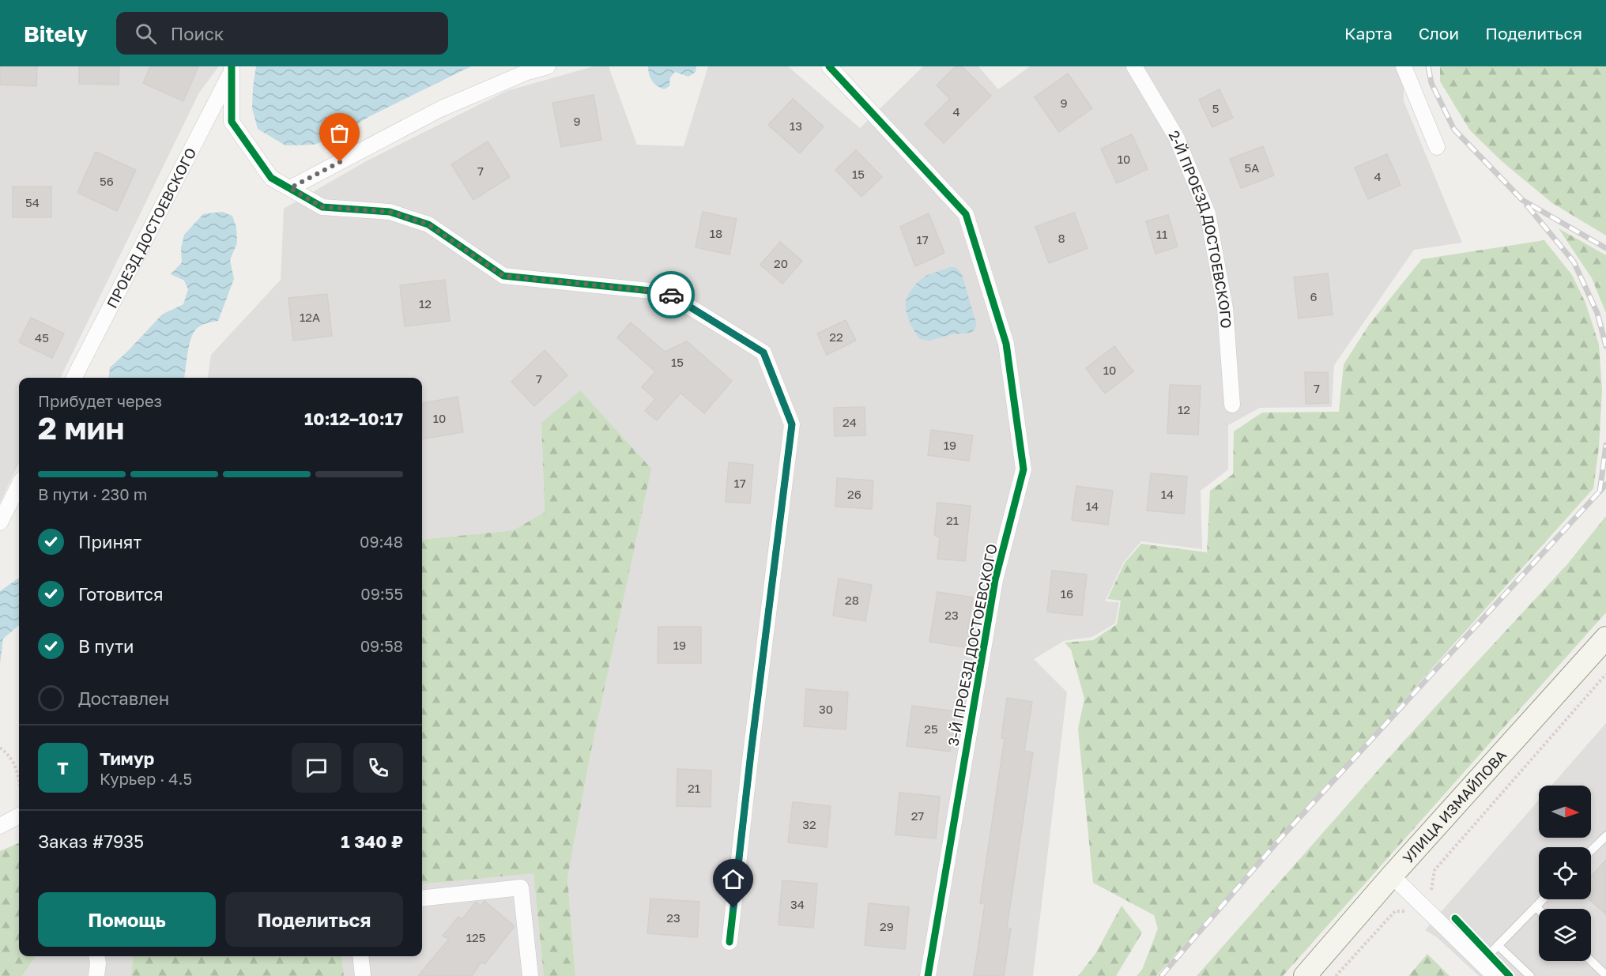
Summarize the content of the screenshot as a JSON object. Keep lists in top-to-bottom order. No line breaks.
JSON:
{"streets":{"main road":["УЛИЦА ИЗМАЙЛОВА"],"street":["ПРОЕЗД ДОСТОЕВСКОГО","2-Й ПРОЕЗД ДОСТОЕВСКОГО","3-Й ПРОЕЗД ДОСТОЕВСКОГО"]},"house_numbers":["9","5","4","9","13","10","5А","7","15","4","56","54","18","11","8","17","20","6","12","12А","22","45","15","10","7","7","12","10","24","19","17","26","14","14","21","16","28","23","19","30","25","21","27","32","34","23","29","125"],"north":"right","page":{"header":"Bitely","search":"Поиск","nav":["Карта","Слои","Поделиться"],"heading":["2 мин","Прибудет через","10:12–10:17"],"panel":["Тимур","Курьер · 4.5","Заказ #7935","1 340 ₽"],"bar":"В пути · 230 m","list":[["Принят","09:48"],["Готовится","09:55"],["В пути","09:58"],"Доставлен"],"round":"Т","buttons":["Помощь","Поделиться"]}}
